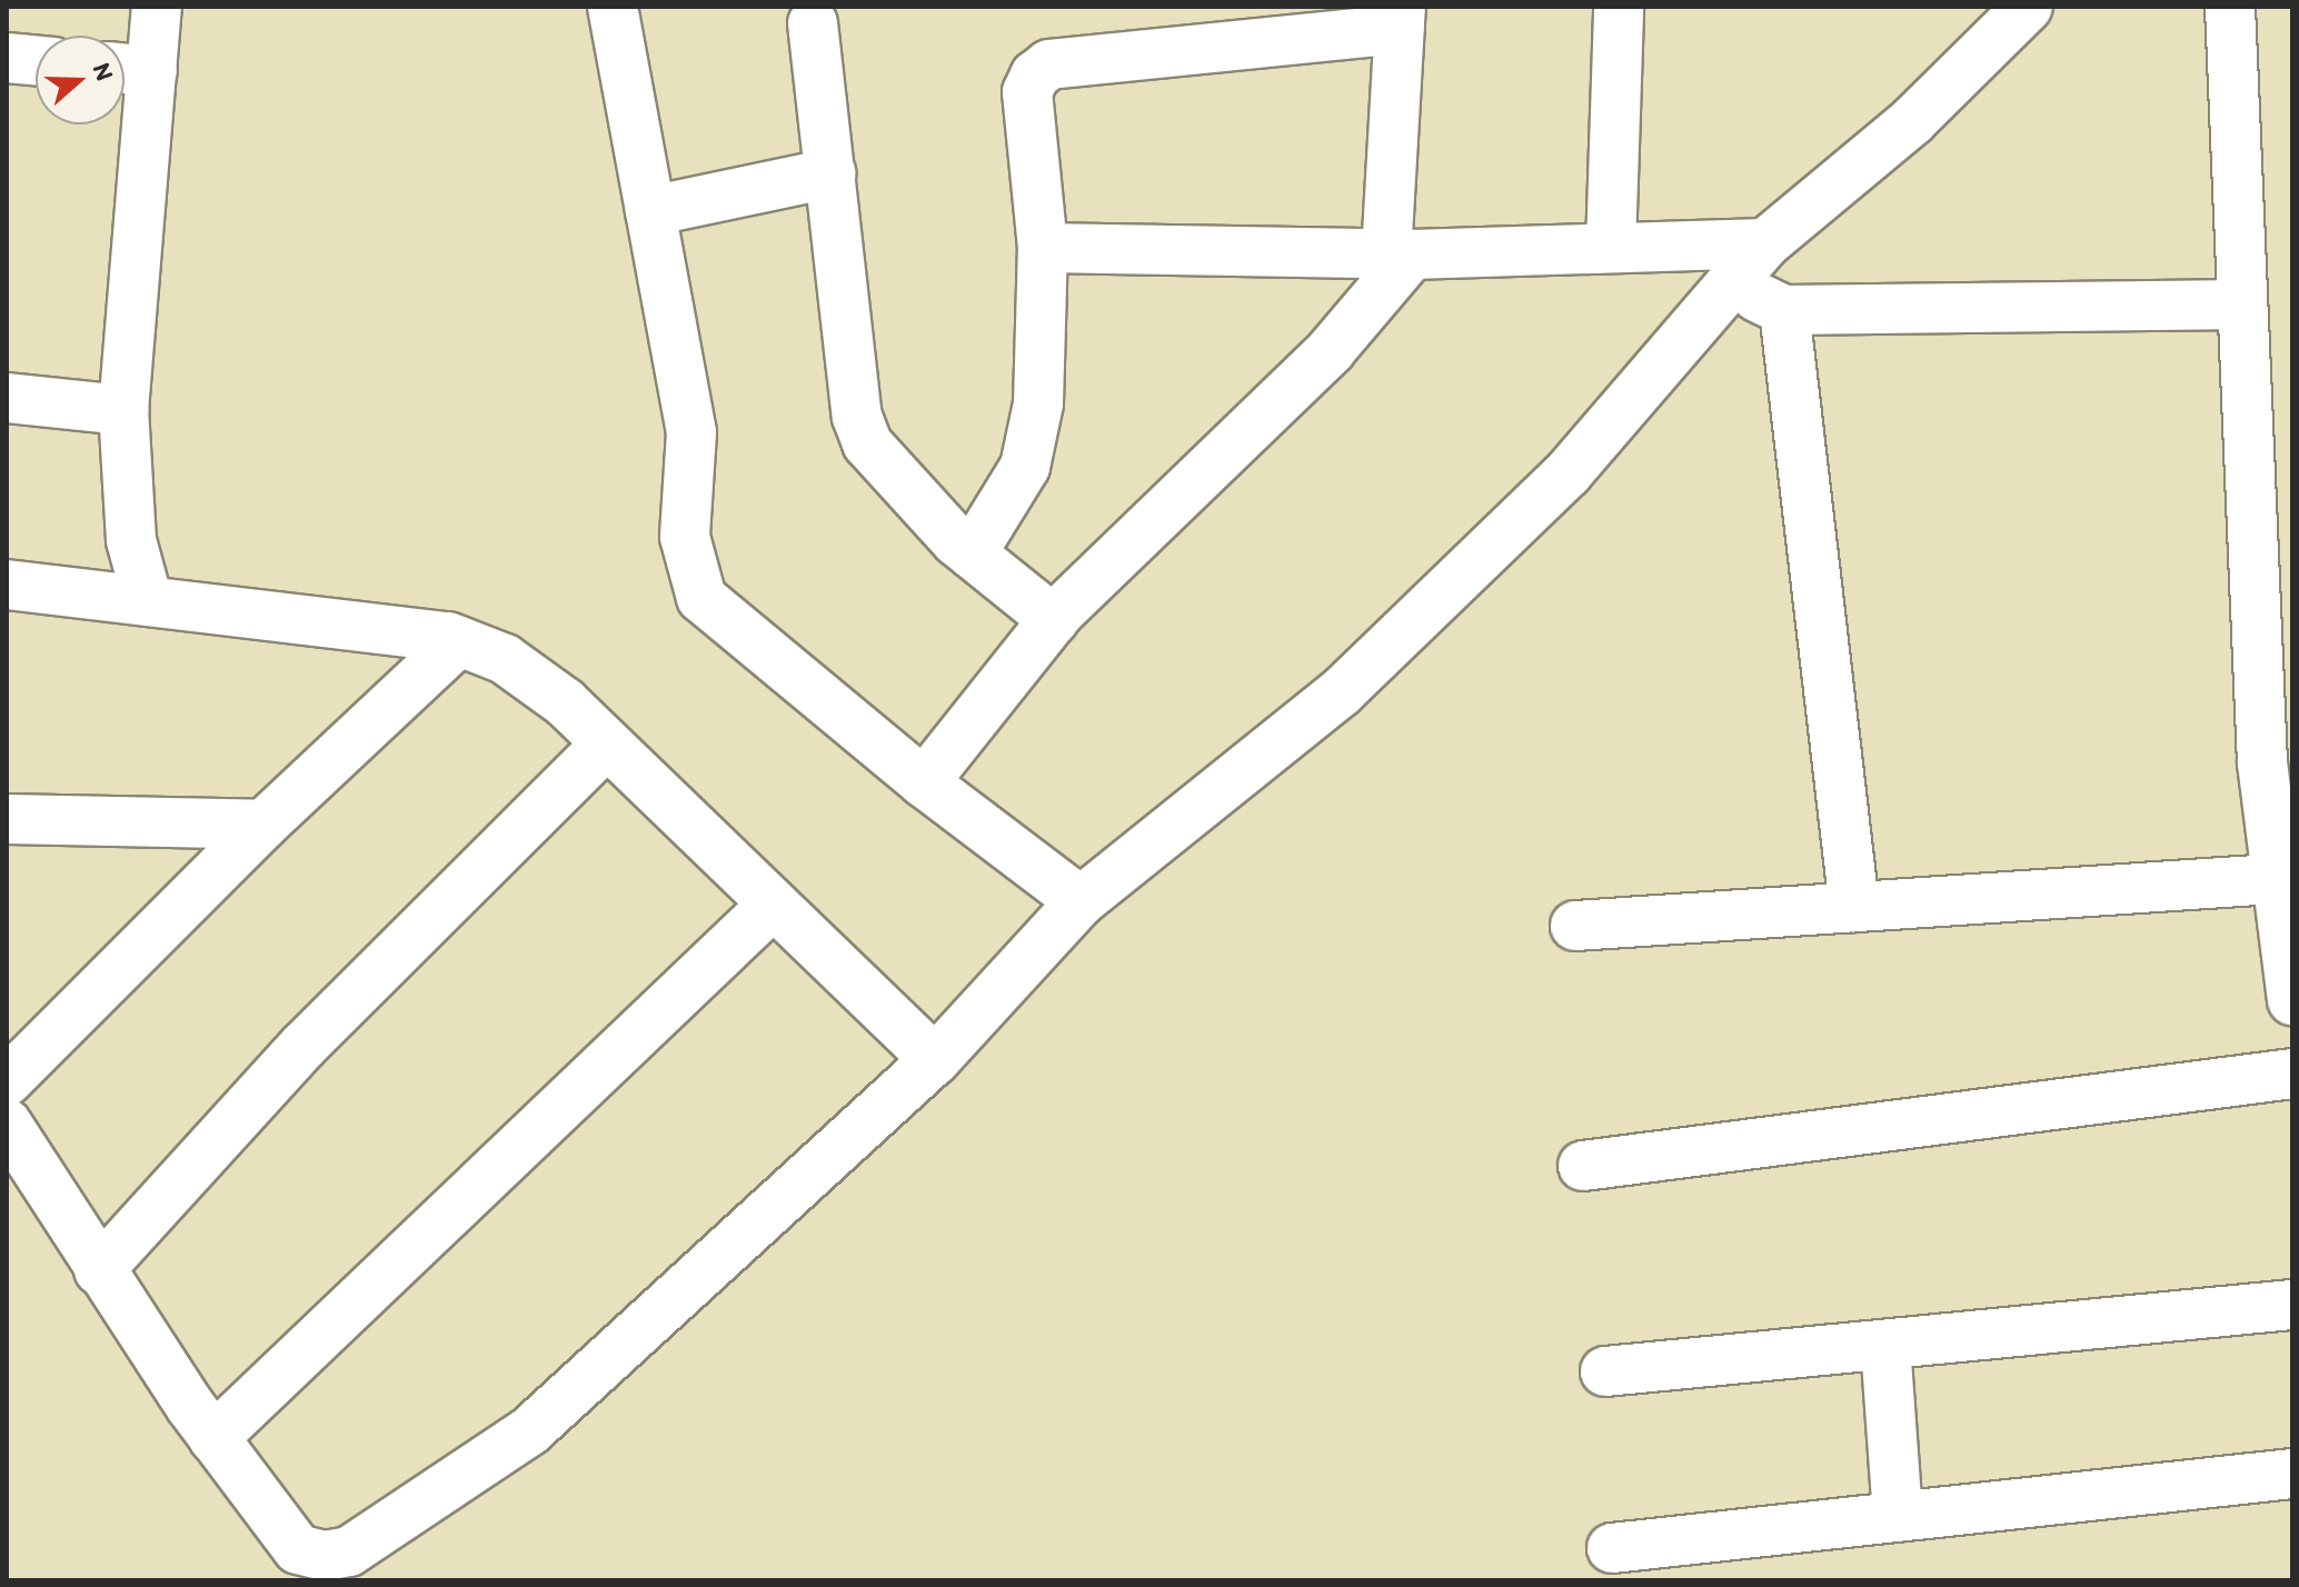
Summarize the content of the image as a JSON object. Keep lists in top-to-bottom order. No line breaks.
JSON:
{"north":"right"}
